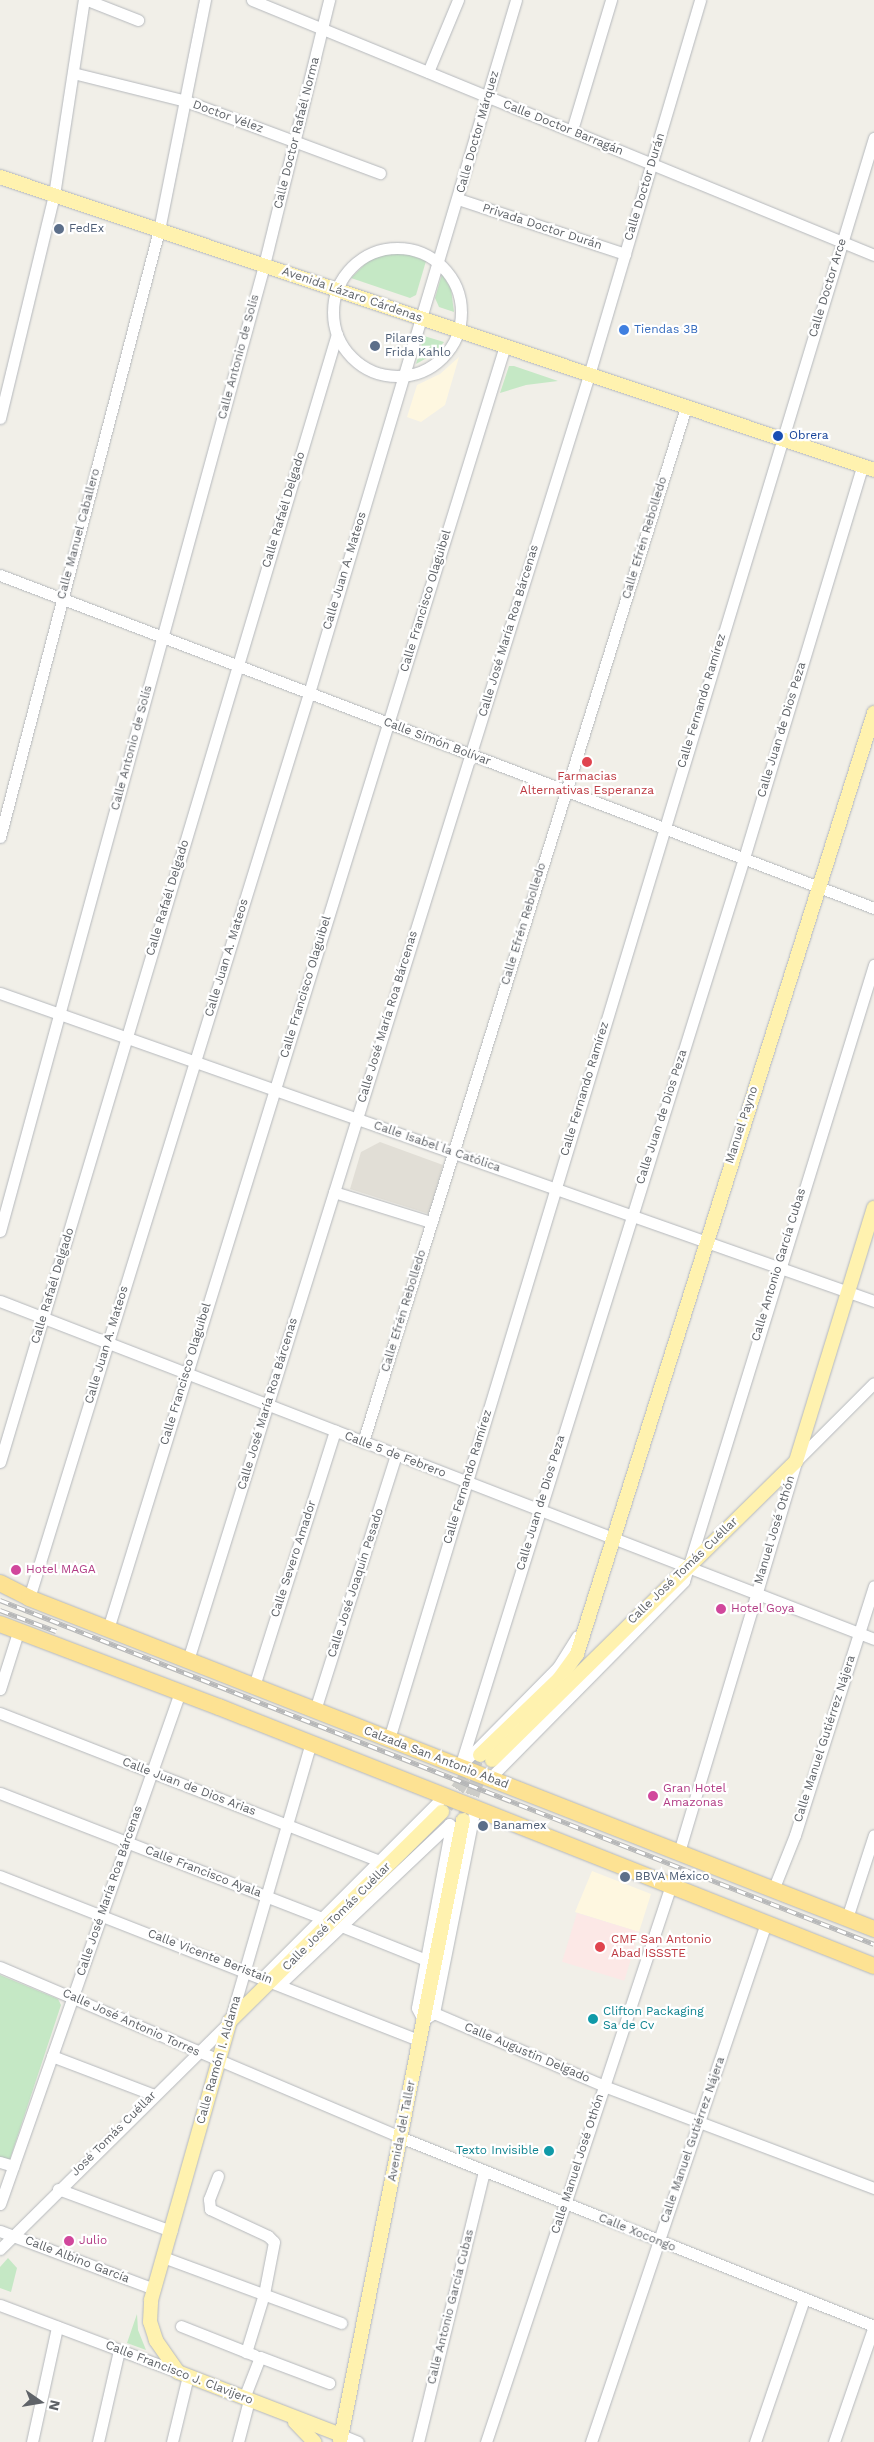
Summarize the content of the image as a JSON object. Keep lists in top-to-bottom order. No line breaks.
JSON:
{"streets":{"highway":["Calzada San Antonio Abad"],"main road":["Avenida Lázaro Cárdenas","Manuel Payno","Manuel José Othón","Calle José Tomás Cuéllar","Calle Ramón I. Aldama","Avenida del Taller","Calle Francisco J. Clavijero"],"street":["Doctor Vélez","Calle Doctor Barragán","Calle Doctor Márquez","Calle Doctor Rafaél Norma","Calle Doctor Durán","Privada Doctor Durán","Calle Doctor Arce","Calle Antonio de Solís","Calle Rafaél Delgado","Calle Manuel Caballero","Calle Efrén Rebolledo","Calle Juan A. Mateos","Calle Francisco Olaguibel","Calle José María Roa Bárcenas","Calle Fernando Ramírez","Calle Juan de Dios Peza","Calle Simón Bolívar","Calle Isabel la Católica","Calle Antonio García Cubas","Calle 5 de Febrero","Calle Severo Amador","Calle José Joaquín Pesado","Calle Manuel Gutiérrez Nájera","Calle Juan de Dios Arias","Calle Francisco Ayala","Calle Vicente Beristain","Calle José Antonio Torres","Calle Augustin Delgado","José Tomás Cuéllar","Calle Manuel José Othón","Calle Xocongo","Calle Albino García"]},"crossings":[["Doctor Vélez","Calle Doctor Rafaél Norma"],["Doctor Vélez","Calle Manuel Caballero"],["Calle Doctor Barragán","Calle Doctor Márquez"],["Calle Doctor Barragán","Calle Doctor Rafaél Norma"],["Calle Doctor Barragán","Calle Doctor Durán"],["Calle Doctor Barragán","Calle Doctor Arce"],["Calle Doctor Márquez","Privada Doctor Durán"],["Calle Doctor Márquez","Avenida Lázaro Cárdenas"],["Calle Doctor Márquez","Calle Juan A. Mateos"],["Calle Doctor Rafaél Norma","Avenida Lázaro Cárdenas"],["Calle Doctor Rafaél Norma","Calle Antonio de Solís"],["Calle Doctor Durán","Privada Doctor Durán"],["Calle Doctor Durán","Avenida Lázaro Cárdenas"],["Calle Doctor Durán","Calle José María Roa Bárcenas"],["Calle Doctor Arce","Avenida Lázaro Cárdenas"],["Calle Doctor Arce","Calle Fernando Ramírez"],["Avenida Lázaro Cárdenas","Calle Antonio de Solís"],["Avenida Lázaro Cárdenas","Calle Manuel Caballero"],["Avenida Lázaro Cárdenas","Calle Efrén Rebolledo"],["Avenida Lázaro Cárdenas","Calle Juan A. Mateos"],["Avenida Lázaro Cárdenas","Calle Francisco Olaguibel"],["Avenida Lázaro Cárdenas","Calle José María Roa Bárcenas"],["Avenida Lázaro Cárdenas","Calle Fernando Ramírez"],["Avenida Lázaro Cárdenas","Calle Juan de Dios Peza"],["Calle Antonio de Solís","Calle Simón Bolívar"],["Calle Antonio de Solís","Calle Isabel la Católica"],["Calle Rafaél Delgado","Calle Simón Bolívar"],["Calle Rafaél Delgado","Calle Isabel la Católica"],["Calle Rafaél Delgado","Calle 5 de Febrero"],["Calle Manuel Caballero","Calle Simón Bolívar"],["Calle Efrén Rebolledo","Calle Simón Bolívar"],["Calle Efrén Rebolledo","Calle Isabel la Católica"],["Calle Efrén Rebolledo","Calle 5 de Febrero"],["Calle Juan A. Mateos","Calle Simón Bolívar"],["Calle Juan A. Mateos","Calle Isabel la Católica"],["Calle Juan A. Mateos","Calle 5 de Febrero"],["Calle Juan A. Mateos","Calzada San Antonio Abad"],["Calle Francisco Olaguibel","Calle Simón Bolívar"],["Calle Francisco Olaguibel","Calle Isabel la Católica"],["Calle Francisco Olaguibel","Calle 5 de Febrero"],["Calle Francisco Olaguibel","Calzada San Antonio Abad"],["Calle José María Roa Bárcenas","Calle Simón Bolívar"],["Calle José María Roa Bárcenas","Calle Isabel la Católica"],["Calle José María Roa Bárcenas","Calle 5 de Febrero"],["Calle José María Roa Bárcenas","Calzada San Antonio Abad"],["Calle José María Roa Bárcenas","Calle Juan de Dios Arias"],["Calle José María Roa Bárcenas","Calle Francisco Ayala"],["Calle José María Roa Bárcenas","Calle Vicente Beristain"],["Calle José María Roa Bárcenas","Calle José Antonio Torres"],["Calle Fernando Ramírez","Calle Simón Bolívar"],["Calle Fernando Ramírez","Calle Isabel la Católica"],["Calle Fernando Ramírez","Calle 5 de Febrero"],["Calle Fernando Ramírez","Calzada San Antonio Abad"],["Calle Juan de Dios Peza","Calle Simón Bolívar"],["Calle Juan de Dios Peza","Calle Isabel la Católica"],["Calle Juan de Dios Peza","Calle 5 de Febrero"],["Calle Juan de Dios Peza","Calzada San Antonio Abad"],["Calle Simón Bolívar","Manuel Payno"],["Manuel Payno","Calle Isabel la Católica"],["Manuel Payno","Calle 5 de Febrero"],["Manuel Payno","Calle José Tomás Cuéllar"],["Calle Isabel la Católica","Calle Antonio García Cubas"],["Calle Isabel la Católica","Manuel José Othón"],["Calle Antonio García Cubas","Calle 5 de Febrero"],["Calle Antonio García Cubas","Calle José Tomás Cuéllar"],["Calle Antonio García Cubas","Calzada San Antonio Abad"],["Calle Antonio García Cubas","Calle Xocongo"],["Calle 5 de Febrero","Manuel José Othón"],["Calle 5 de Febrero","Calle Severo Amador"],["Calle 5 de Febrero","Calle José Tomás Cuéllar"],["Calle 5 de Febrero","Calle José Joaquín Pesado"],["Calle 5 de Febrero","Calle Manuel Gutiérrez Nájera"],["Manuel José Othón","Calle José Tomás Cuéllar"],["Manuel José Othón","Calzada San Antonio Abad"],["Calle Severo Amador","Calzada San Antonio Abad"],["Calle José Tomás Cuéllar","Calle Vicente Beristain"],["Calle José Tomás Cuéllar","Calle Ramón I. Aldama"],["Calle José Tomás Cuéllar","José Tomás Cuéllar"],["Calle José Joaquín Pesado","Calzada San Antonio Abad"],["Calle Manuel Gutiérrez Nájera","Calzada San Antonio Abad"],["Calle Manuel Gutiérrez Nájera","Calle Augustin Delgado"],["Calle Manuel Gutiérrez Nájera","Calle Xocongo"],["Calle Juan de Dios Arias","Calle Ramón I. Aldama"],["Calle Francisco Ayala","Calle Ramón I. Aldama"],["Calle Vicente Beristain","Calle Ramón I. Aldama"],["Calle Vicente Beristain","Avenida del Taller"],["Calle José Antonio Torres","Calle Ramón I. Aldama"],["Calle José Antonio Torres","Avenida del Taller"],["Calle José Antonio Torres","José Tomás Cuéllar"],["Calle José Antonio Torres","Calle Xocongo"],["Calle Augustin Delgado","Avenida del Taller"],["Calle Augustin Delgado","Calle Manuel José Othón"],["Calle Ramón I. Aldama","José Tomás Cuéllar"],["Calle Ramón I. Aldama","Calle Albino García"],["Calle Ramón I. Aldama","Calle Francisco J. Clavijero"],["Avenida del Taller","Calle Xocongo"],["Avenida del Taller","Calle Francisco J. Clavijero"],["José Tomás Cuéllar","Calle Albino García"],["Calle Manuel José Othón","Calle Xocongo"]],"places":["FedEx","Tiendas 3B","Pilares Frida Kahlo","Obrera","Farmacias Alternativas Esperanza","Hotel MAGA","Hotel Goya","Gran Hotel Amazonas","Banamex","BBVA México","CMF San Antonio Abad ISSSTE","Clifton Packaging Sa de Cv","Texto Invisible","Julio"],"north":"right"}
